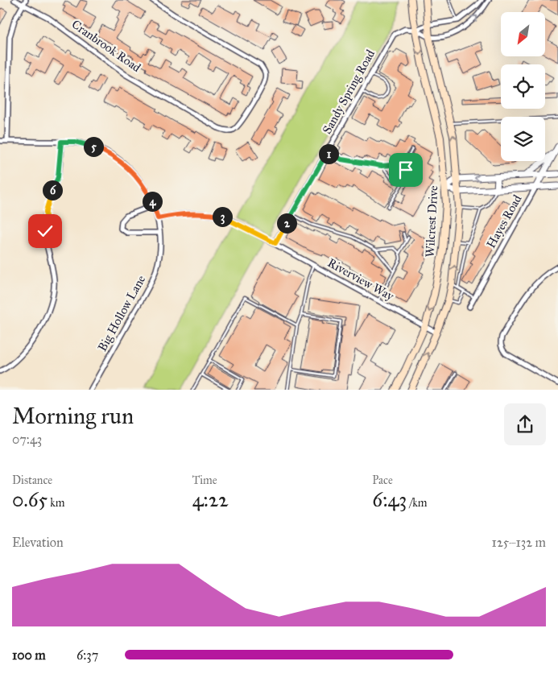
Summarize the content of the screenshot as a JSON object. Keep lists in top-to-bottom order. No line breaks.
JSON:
{"streets":{"main road":["Wilcrest Drive"],"street":["Cranbrook Road","Sandy Spring Road","Hayes Road","Riverview Way","Big Hollow Lane"]},"crossings":[["Sandy Spring Road","Wilcrest Drive"],["Sandy Spring Road","Riverview Way"],["Wilcrest Drive","Riverview Way"],["Riverview Way","Big Hollow Lane"]],"north":"bottom left","page":{"pins":["5","1","6","4","3","2"],"heading":["Morning run","07:43"],"stats":[["Distance","0.65 km"],["Time","4:22"],["Pace","6:43 /km"]],"chart":["Elevation","125–132 m"],"list":[{"name":"100 m","note":"6:37"}]}}
